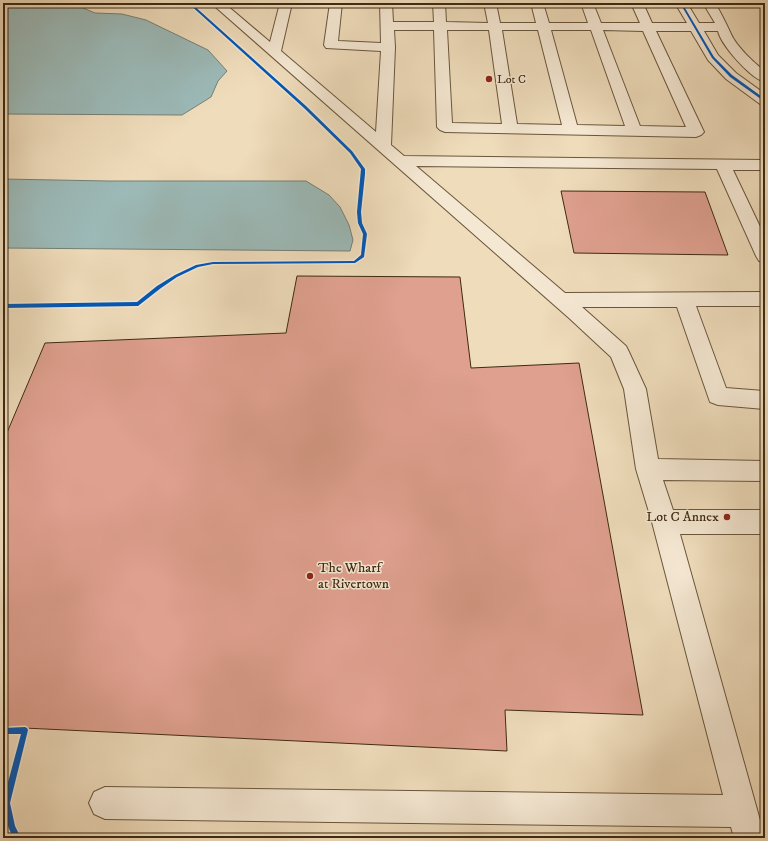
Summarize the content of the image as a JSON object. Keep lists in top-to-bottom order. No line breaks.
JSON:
{"places":["Lot C","Lot C Annex","The Wharf at Rivertown"]}
